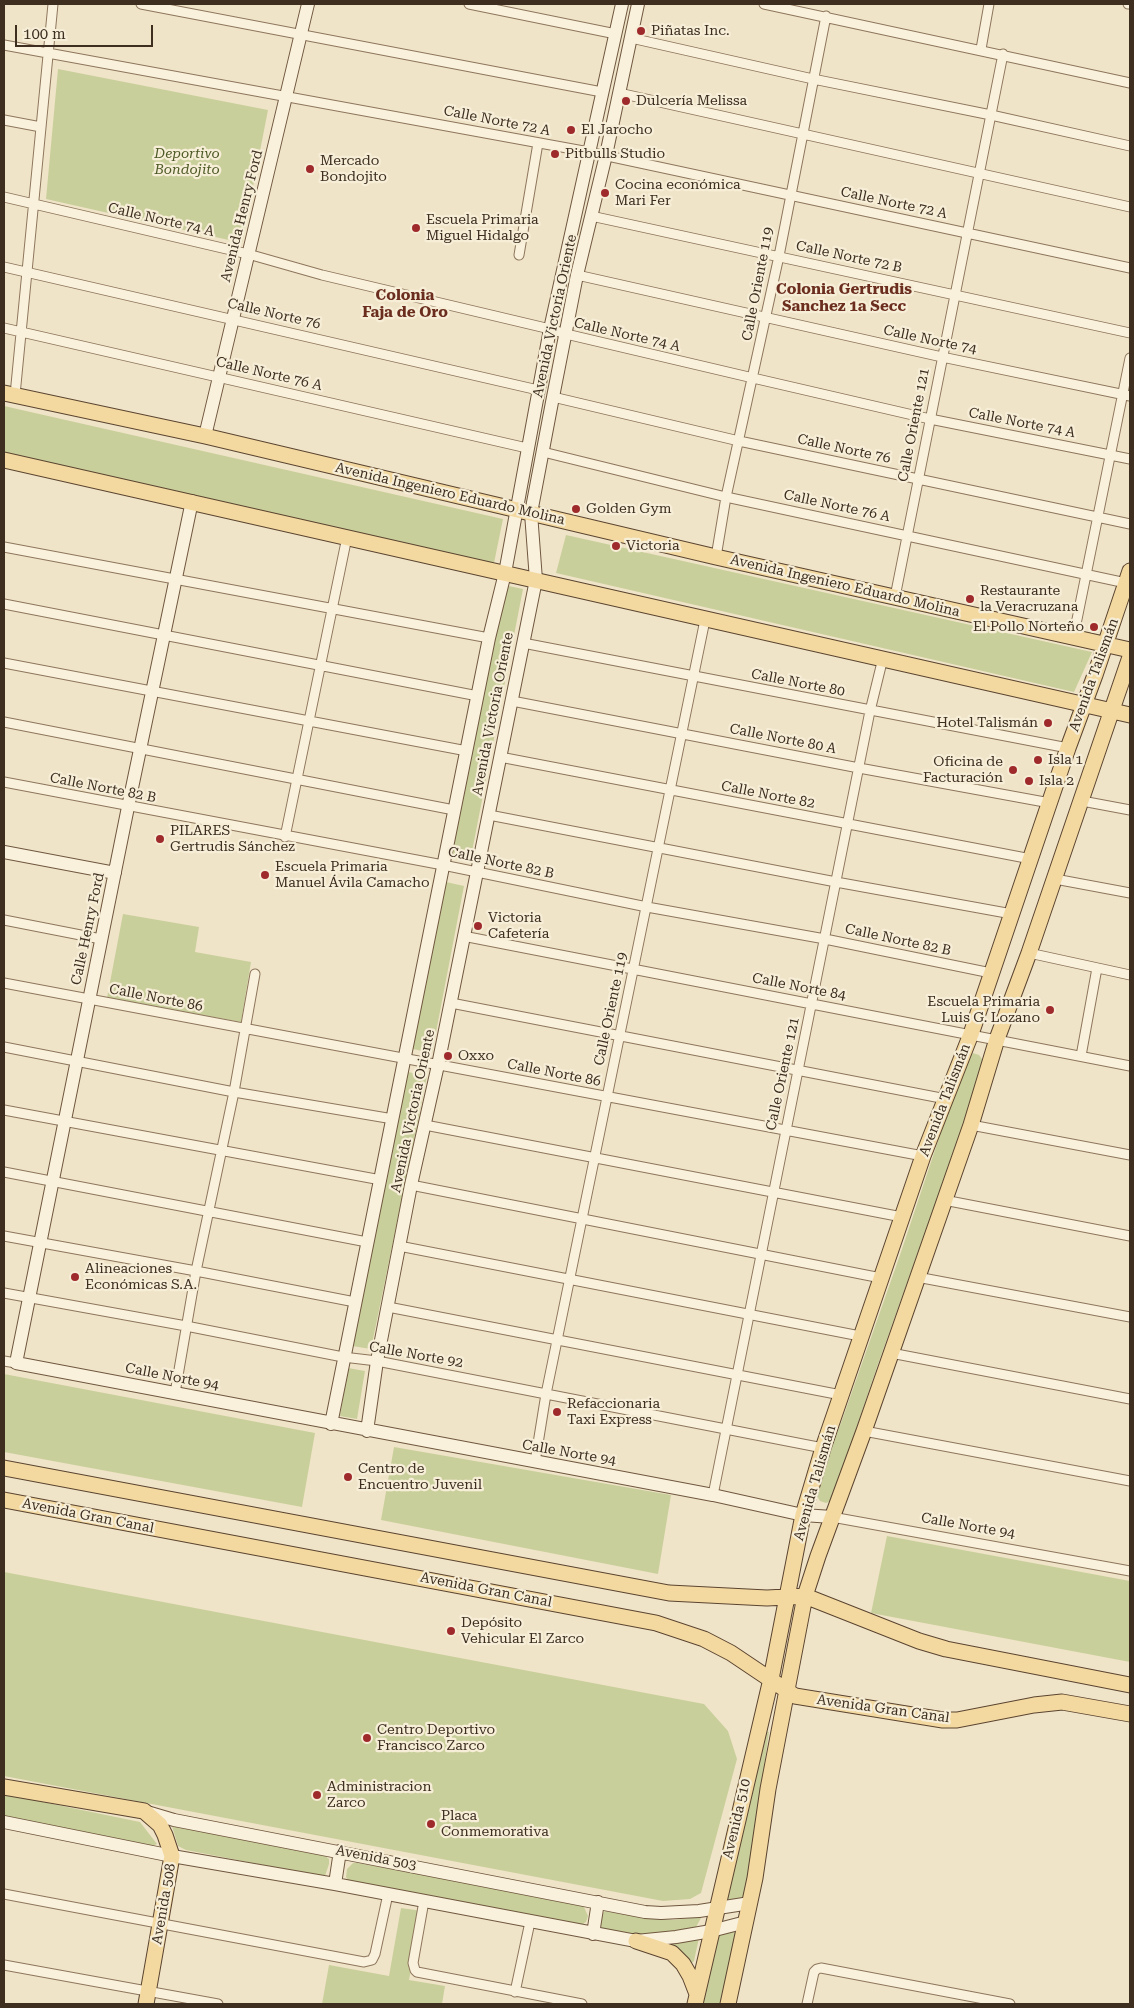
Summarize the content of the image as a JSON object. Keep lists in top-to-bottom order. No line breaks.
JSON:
{"streets":{"main road":["Avenida Ingeniero Eduardo Molina","Avenida Talismán","Avenida Gran Canal","Avenida 510","Avenida 503","Avenida 508"],"street":["Calle Norte 72 A","Avenida Henry Ford","Calle Norte 74 A","Calle Norte 72 B","Calle Oriente 119","Calle Norte 76","Avenida Victoria Oriente","Calle Norte 74","Calle Norte 76 A","Calle Oriente 121","Calle Norte 80","Calle Norte 80 A","Calle Norte 82 B","Calle Norte 82","Calle Henry Ford","Calle Norte 84","Calle Norte 86","Calle Norte 92","Calle Norte 94"]},"crossings":[["Calle Norte 72 A","Avenida Henry Ford"],["Calle Norte 72 A","Calle Oriente 119"],["Calle Norte 72 A","Avenida Victoria Oriente"],["Calle Norte 72 A","Calle Oriente 121"],["Avenida Henry Ford","Calle Norte 74 A"],["Avenida Henry Ford","Calle Norte 76"],["Avenida Henry Ford","Calle Norte 76 A"],["Avenida Henry Ford","Avenida Ingeniero Eduardo Molina"],["Calle Norte 74 A","Calle Oriente 119"],["Calle Norte 74 A","Avenida Victoria Oriente"],["Calle Norte 74 A","Calle Oriente 121"],["Calle Norte 72 B","Calle Oriente 119"],["Calle Norte 72 B","Avenida Victoria Oriente"],["Calle Norte 72 B","Calle Oriente 121"],["Calle Oriente 119","Calle Norte 76"],["Calle Oriente 119","Calle Norte 74"],["Calle Oriente 119","Calle Norte 76 A"],["Calle Oriente 119","Avenida Ingeniero Eduardo Molina"],["Calle Oriente 119","Calle Norte 80"],["Calle Oriente 119","Calle Norte 80 A"],["Calle Oriente 119","Calle Norte 82 B"],["Calle Oriente 119","Calle Norte 82"],["Calle Oriente 119","Calle Norte 84"],["Calle Oriente 119","Calle Norte 86"],["Calle Oriente 119","Calle Norte 92"],["Calle Oriente 119","Calle Norte 94"],["Calle Norte 76","Avenida Victoria Oriente"],["Calle Norte 76","Calle Oriente 121"],["Avenida Victoria Oriente","Calle Norte 74"],["Avenida Victoria Oriente","Calle Norte 76 A"],["Avenida Victoria Oriente","Avenida Ingeniero Eduardo Molina"],["Avenida Victoria Oriente","Calle Norte 80"],["Avenida Victoria Oriente","Calle Norte 80 A"],["Avenida Victoria Oriente","Calle Norte 82 B"],["Avenida Victoria Oriente","Calle Norte 82"],["Avenida Victoria Oriente","Calle Norte 84"],["Avenida Victoria Oriente","Calle Norte 86"],["Avenida Victoria Oriente","Calle Norte 92"],["Avenida Victoria Oriente","Calle Norte 94"],["Calle Norte 74","Calle Oriente 121"],["Calle Norte 76 A","Calle Oriente 121"],["Calle Norte 76 A","Avenida Talismán"],["Calle Oriente 121","Avenida Ingeniero Eduardo Molina"],["Calle Oriente 121","Calle Norte 80"],["Calle Oriente 121","Calle Norte 80 A"],["Calle Oriente 121","Calle Norte 82 B"],["Calle Oriente 121","Calle Norte 82"],["Calle Oriente 121","Calle Norte 84"],["Calle Oriente 121","Calle Norte 86"],["Calle Oriente 121","Calle Norte 92"],["Calle Oriente 121","Calle Norte 94"],["Avenida Ingeniero Eduardo Molina","Avenida Talismán"],["Avenida Talismán","Calle Norte 80"],["Avenida Talismán","Calle Norte 80 A"],["Avenida Talismán","Calle Norte 82 B"],["Avenida Talismán","Calle Norte 82"],["Avenida Talismán","Calle Norte 84"],["Avenida Talismán","Calle Norte 86"],["Avenida Talismán","Calle Norte 92"],["Avenida Talismán","Calle Norte 94"],["Avenida Talismán","Avenida 510"],["Calle Norte 82 B","Calle Henry Ford"],["Calle Henry Ford","Calle Norte 86"],["Calle Henry Ford","Calle Norte 92"],["Calle Henry Ford","Calle Norte 94"],["Avenida Gran Canal","Avenida 510"],["Avenida 510","Avenida 503"],["Avenida 503","Avenida 508"]],"districts":["Colonia Gertrudis Sanchez 1a Secc","Colonia Faja de Oro"],"parks":["Deportivo Bondojito"],"places":["Piñatas Inc.","Dulcería Melissa","El Jarocho","Pitbulls Studio","Mercado Bondojito","Cocina económica Mari Fer","Escuela Primaria Miguel Hidalgo","Golden Gym","Victoria","Restaurante la Veracruzana","El Pollo Norteño","Hotel Talismán","Isla 1","Oficina de Facturación","Isla 2","PILARES Gertrudis Sánchez","Escuela Primaria Manuel Ávila Camacho","Victoria Cafetería","Escuela Primaria Luis G. Lozano","Oxxo","Alineaciones Económicas S.A.","Refaccionaria Taxi Express","Centro de Encuentro Juvenil","Depósito Vehicular El Zarco","Centro Deportivo Francisco Zarco","Administracion Zarco","Placa Conmemorativa"],"scale_bar":"100 m"}
